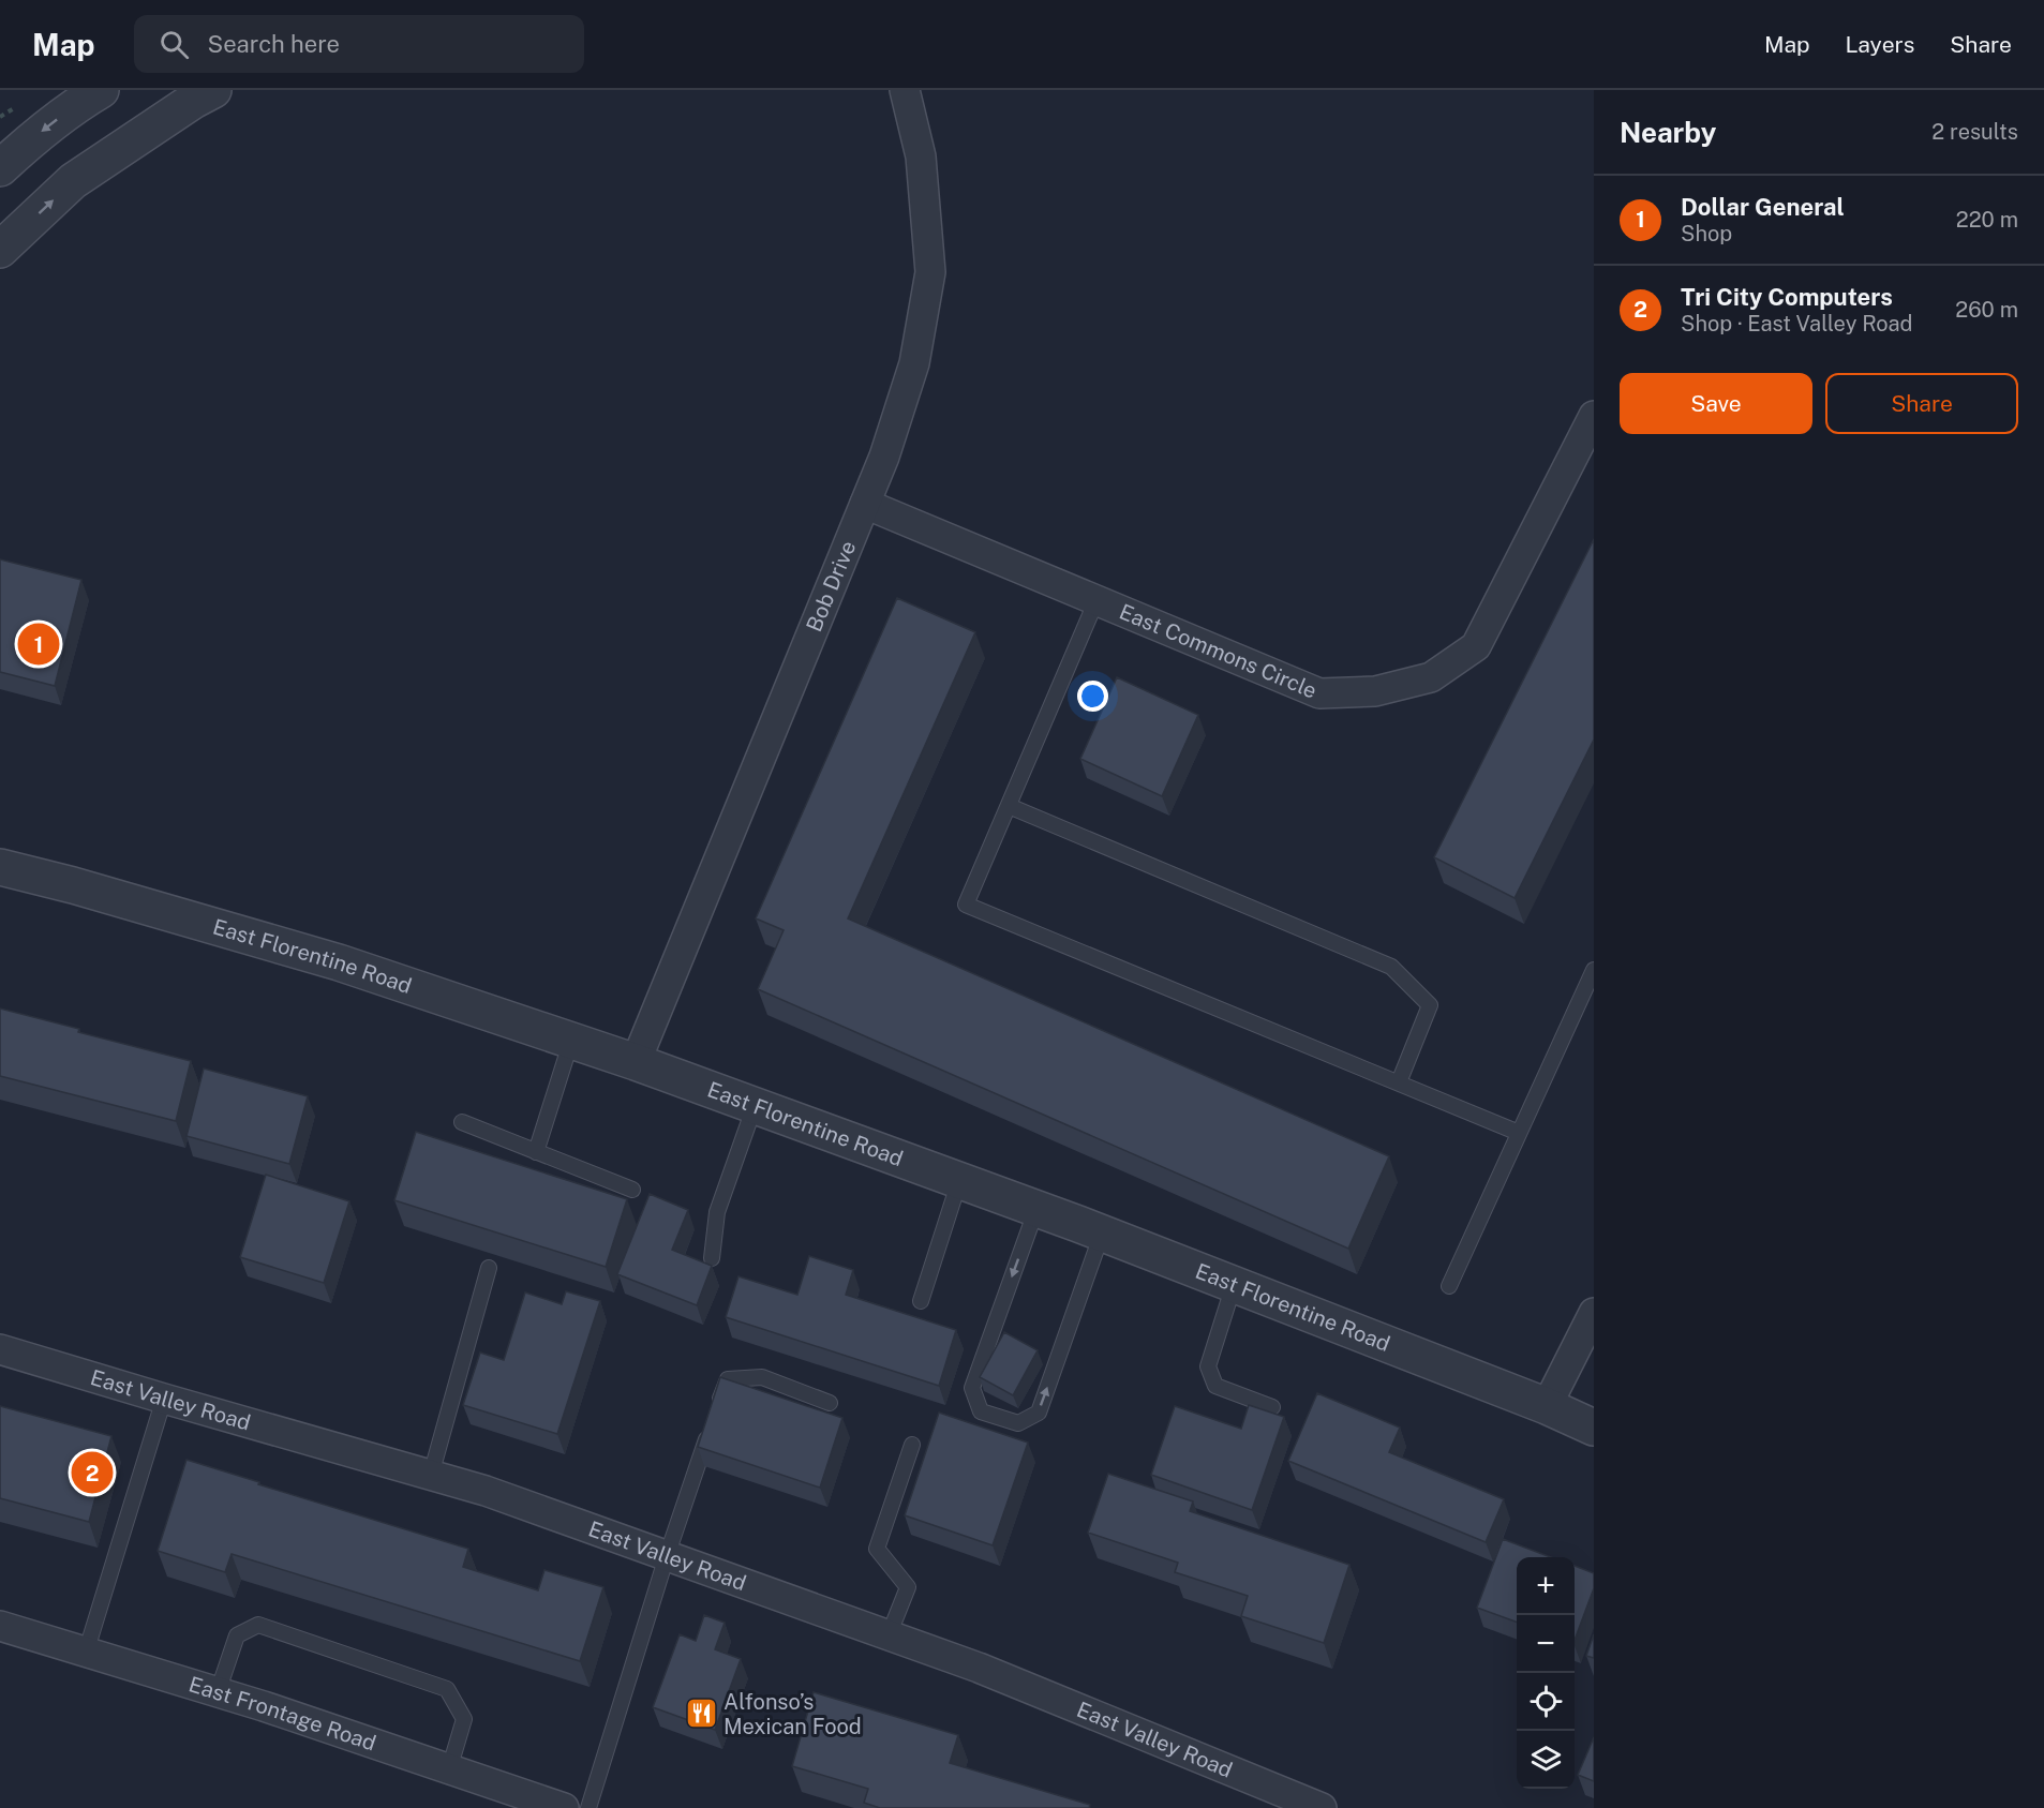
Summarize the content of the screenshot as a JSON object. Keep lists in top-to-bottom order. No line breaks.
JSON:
{"streets":{"street":["Bob Drive","East Commons Circle","East Florentine Road","East Valley Road","East Frontage Road"]},"crossings":[["Bob Drive","East Commons Circle"],["Bob Drive","East Florentine Road"]],"places":{"restaurant":["Alfonso’s Mexican Food"]},"page":{"header":"Map","search":"Search here","nav":["Map","Layers","Share"],"heading":["Nearby","2 results"],"list":[{"mark":"1","name":"Dollar General","note":"Shop","value":"220 m"},{"mark":"2","name":"Tri City Computers","note":"Shop · East Valley Road","value":"260 m"}],"buttons":["Save","Share"],"pins":["1","2"],"map_buttons":["+","−"]}}
